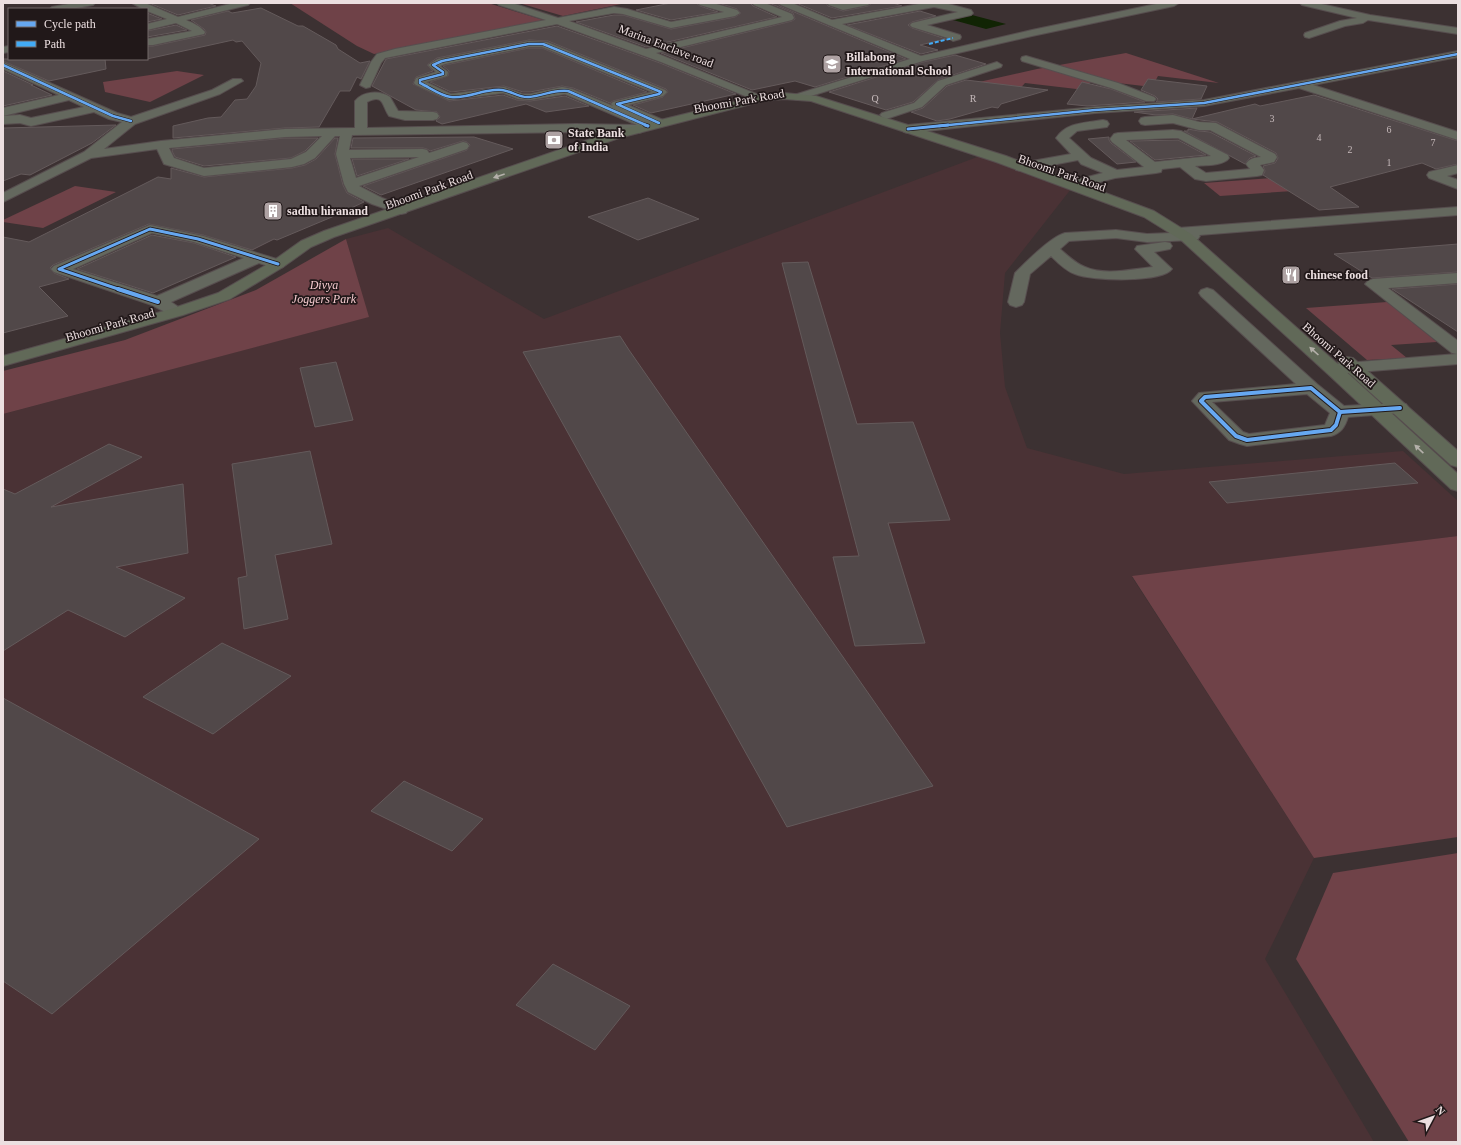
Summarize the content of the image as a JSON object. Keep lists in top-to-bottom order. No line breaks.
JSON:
{"streets":{"main road":["Bhoomi Park Road"],"street":["Marina Enclave road"]},"crossings":[["Marina Enclave road","Bhoomi Park Road"]],"parks":["Divya Joggers Park"],"places":{"school or university":["Billabong International School"],"bank":["State Bank of India"],"building":["sadhu hiranand"],"restaurant":["chinese food"]},"house_numbers":["Q","R","3","6","4","7","2","1"],"legend":["Cycle path","Path"],"north":"top right"}
